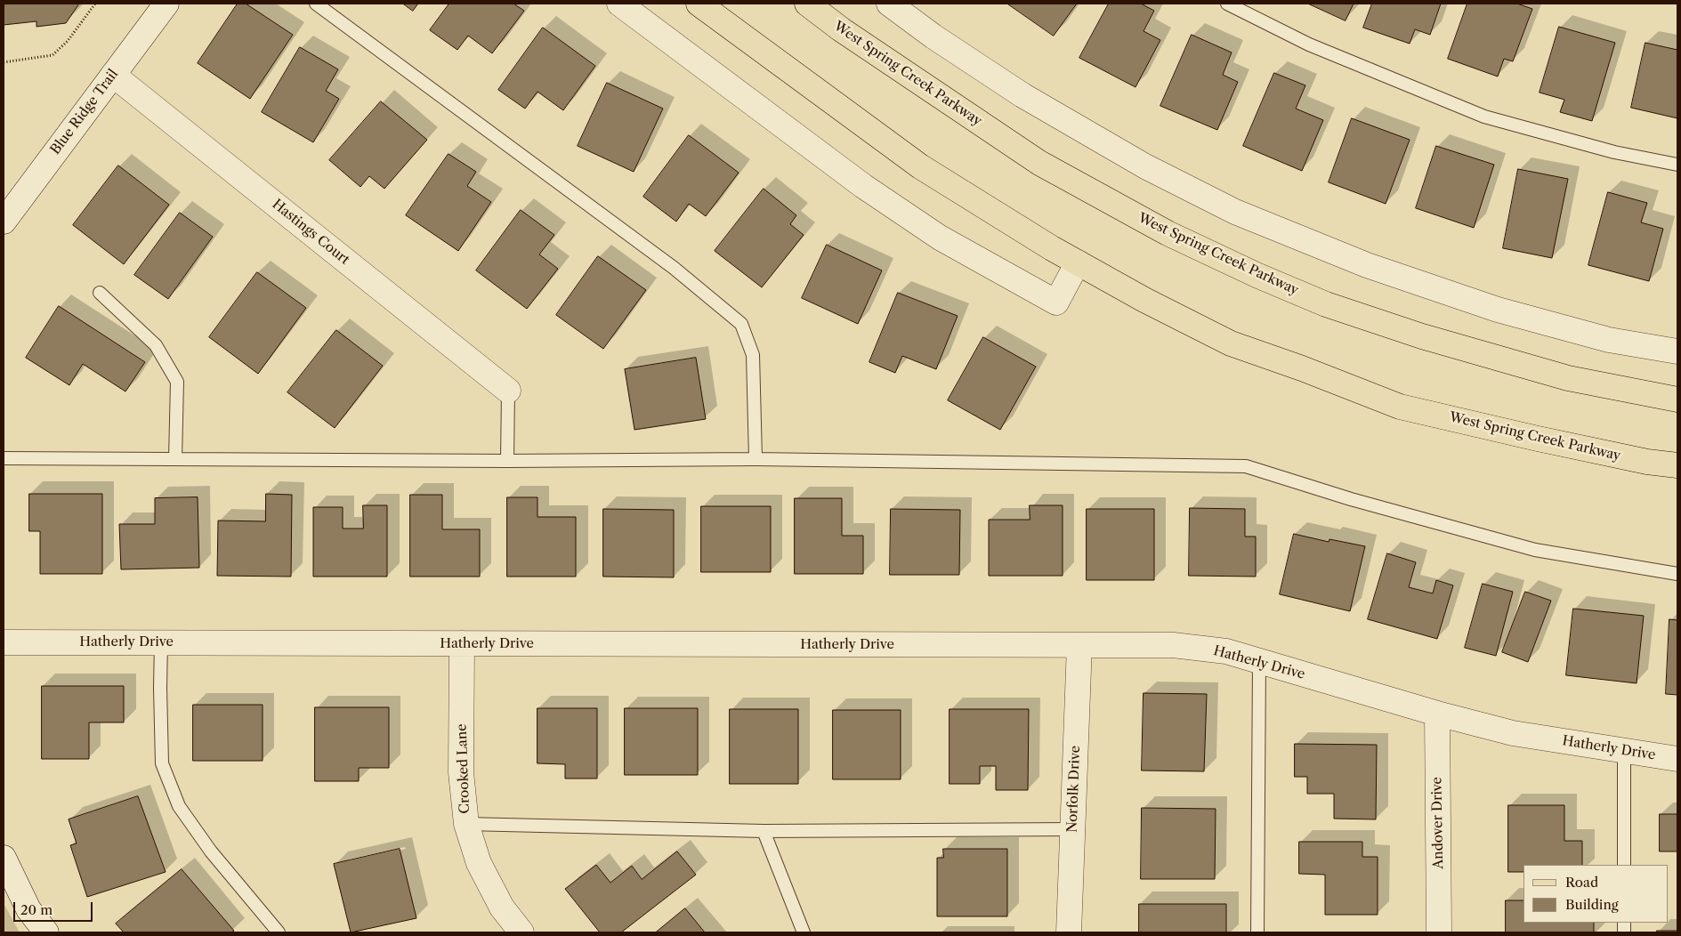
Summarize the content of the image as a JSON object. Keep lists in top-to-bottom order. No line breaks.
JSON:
{"streets":{"main road":["West Spring Creek Parkway"],"street":["Blue Ridge Trail","Hastings Court","Hatherly Drive","Crooked Lane","Norfolk Drive","Andover Drive"]},"crossings":[["Blue Ridge Trail","Hastings Court"],["Hatherly Drive","Crooked Lane"],["Hatherly Drive","Norfolk Drive"],["Hatherly Drive","Andover Drive"]],"legend":["Road","Building"],"scale_bar":"20 m"}
